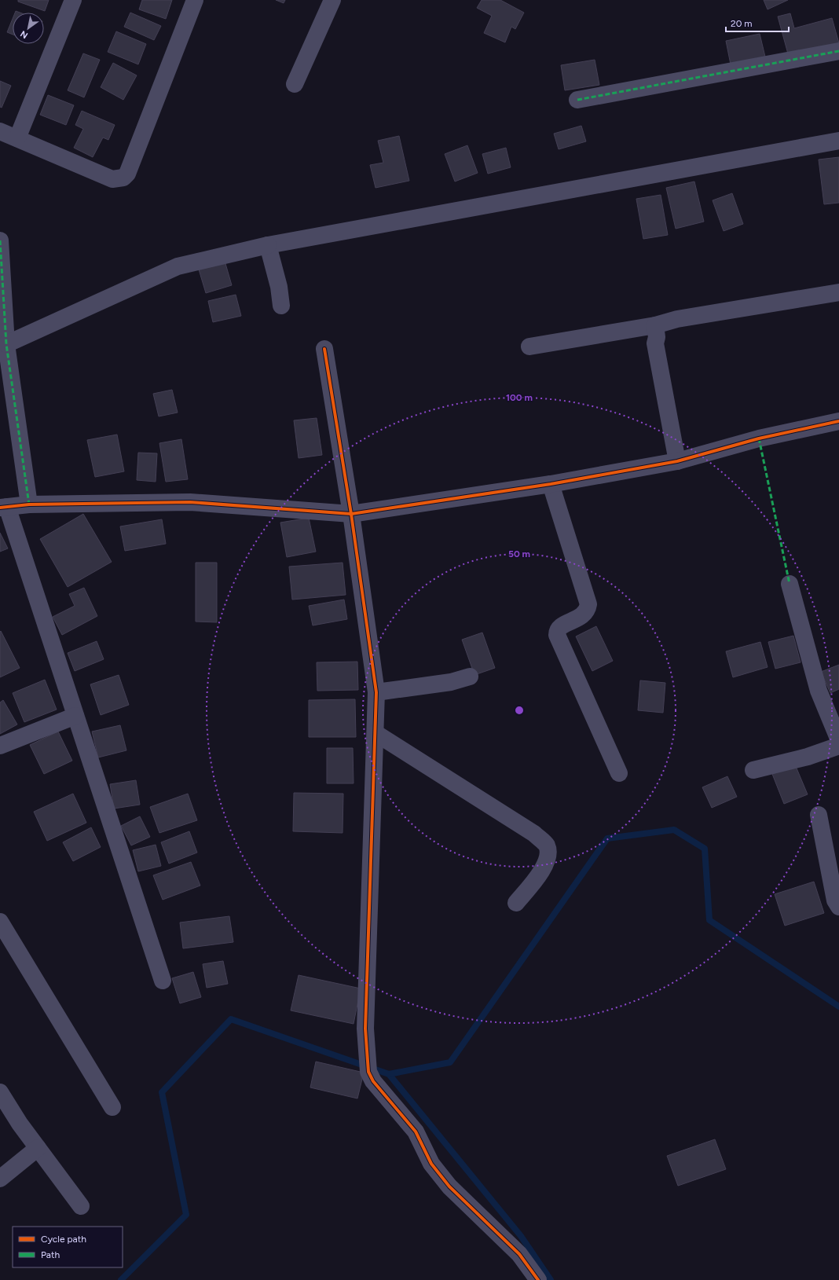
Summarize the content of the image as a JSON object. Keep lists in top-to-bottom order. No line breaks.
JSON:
{"legend":["Cycle path","Path"],"scale_bar":"20 m","north":"bottom left","rings":["100 m","50 m"]}
